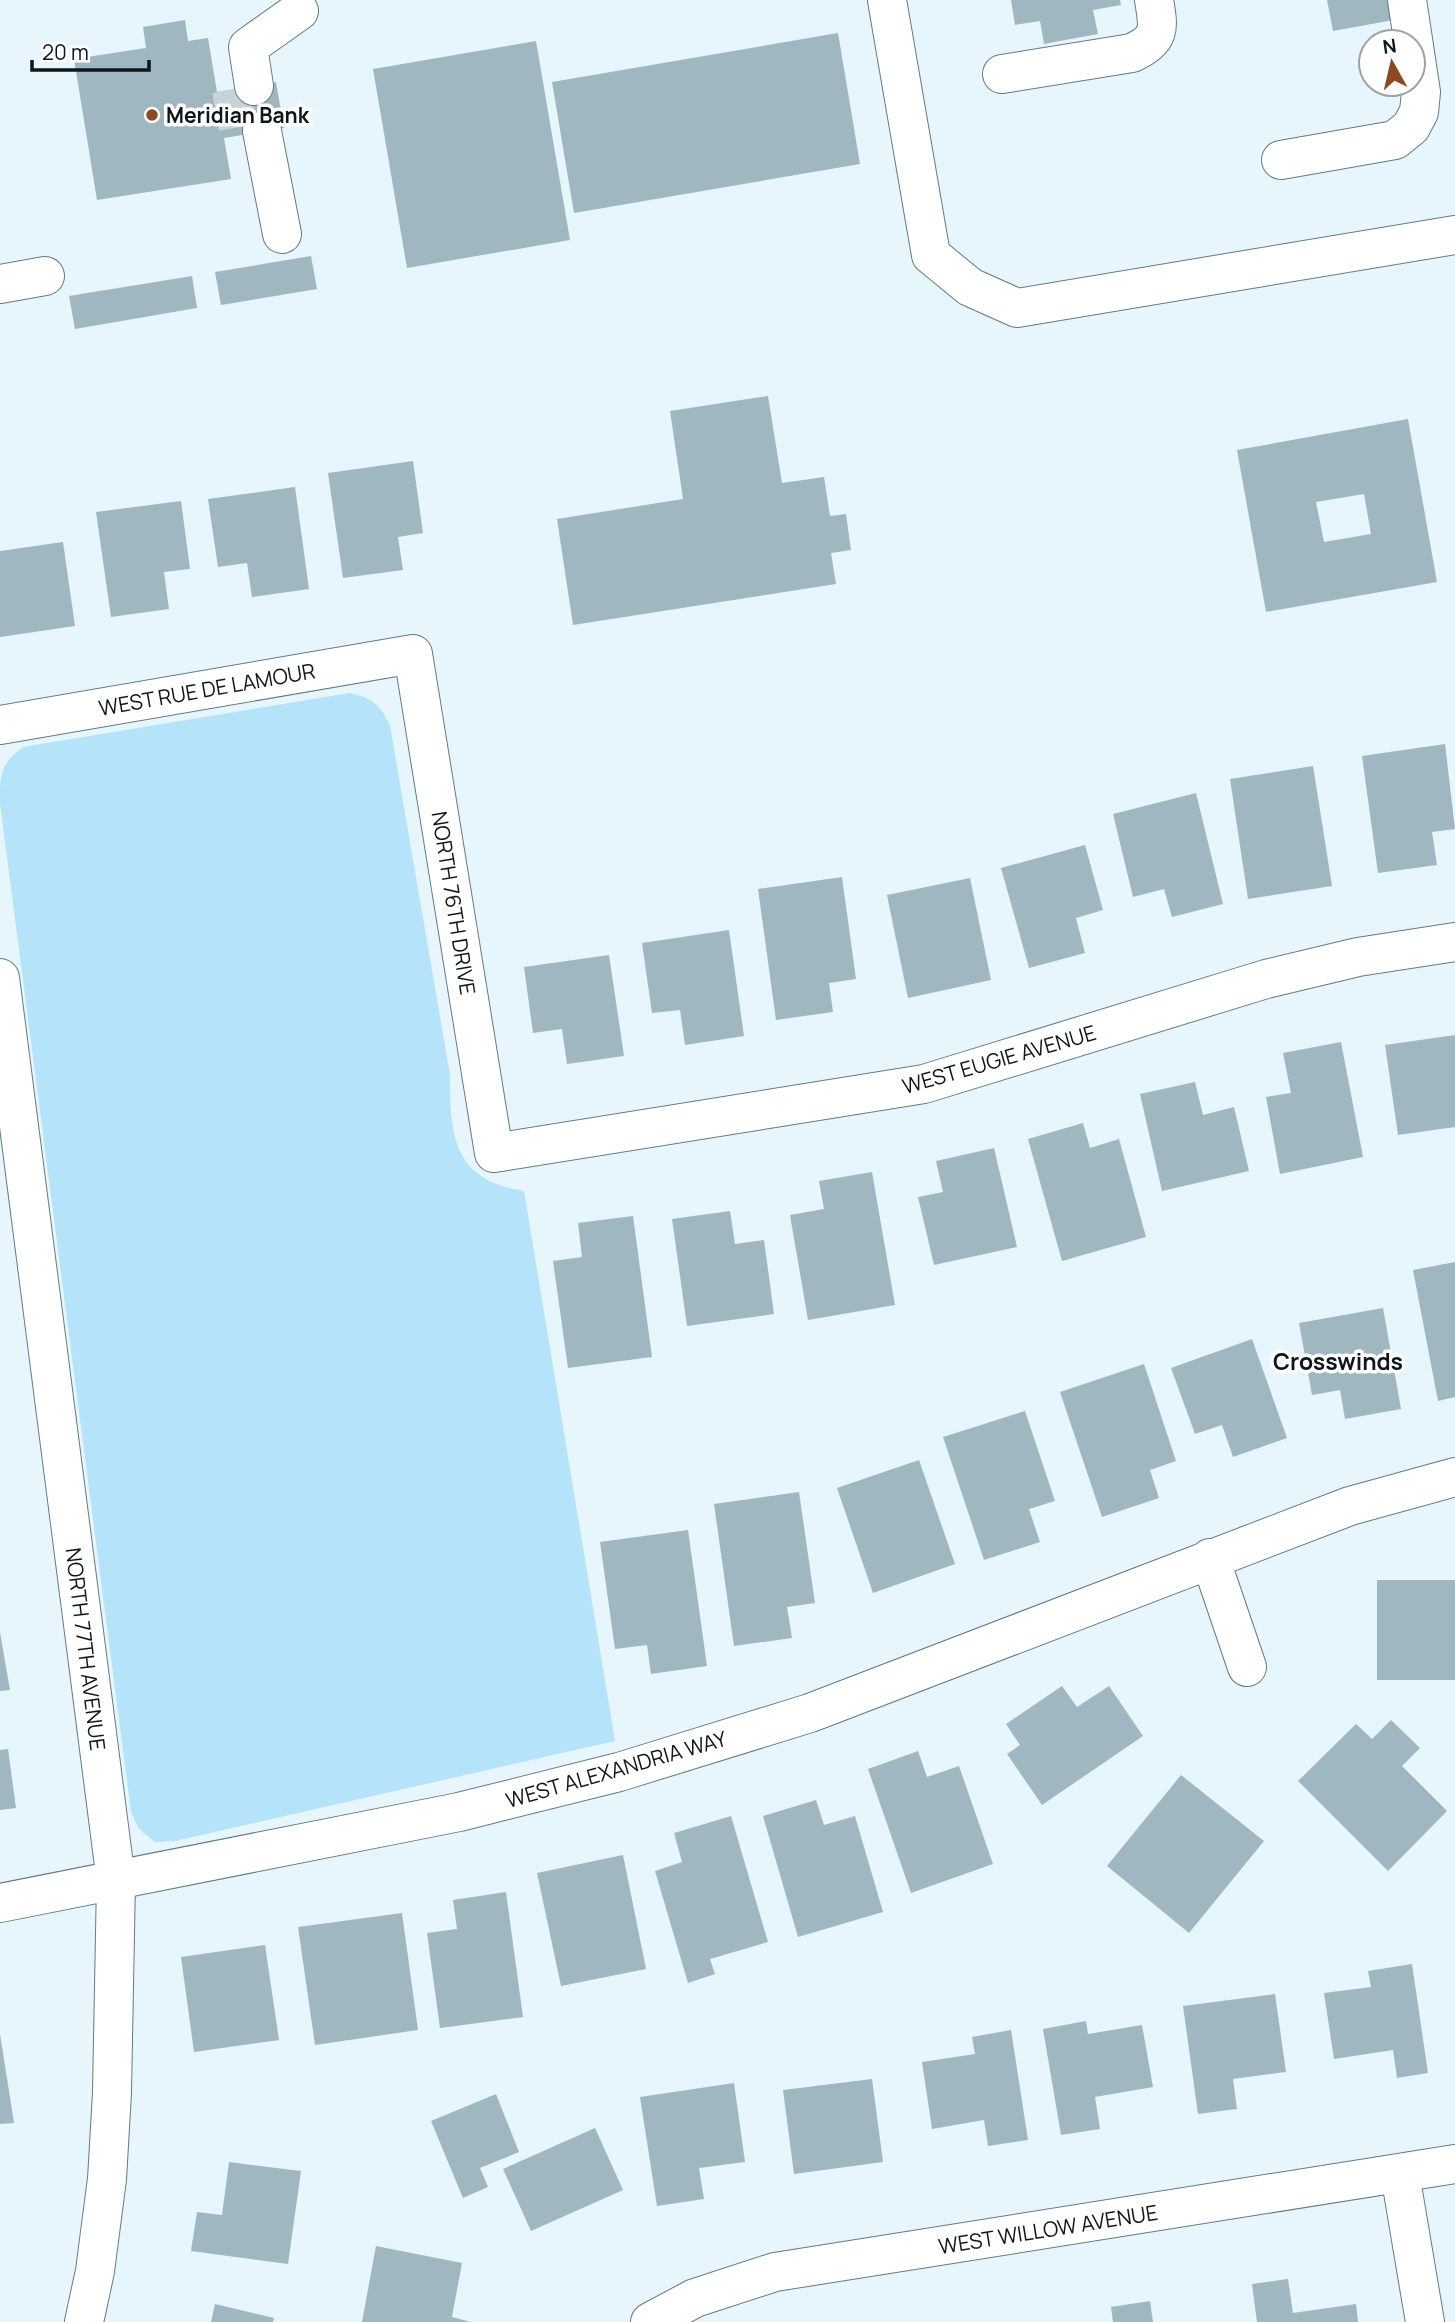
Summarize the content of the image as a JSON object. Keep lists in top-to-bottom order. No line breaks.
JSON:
{"streets":{"street":["WEST RUE DE LAMOUR","NORTH 76TH DRIVE","WEST EUGIE AVENUE","NORTH 77TH AVENUE","WEST ALEXANDRIA WAY","WEST WILLOW AVENUE"]},"crossings":[["WEST RUE DE LAMOUR","NORTH 76TH DRIVE"],["NORTH 76TH DRIVE","WEST EUGIE AVENUE"],["NORTH 77TH AVENUE","WEST ALEXANDRIA WAY"]],"districts":["Crosswinds"],"places":["Meridian Bank"],"scale_bar":"20 m","north":"top"}
